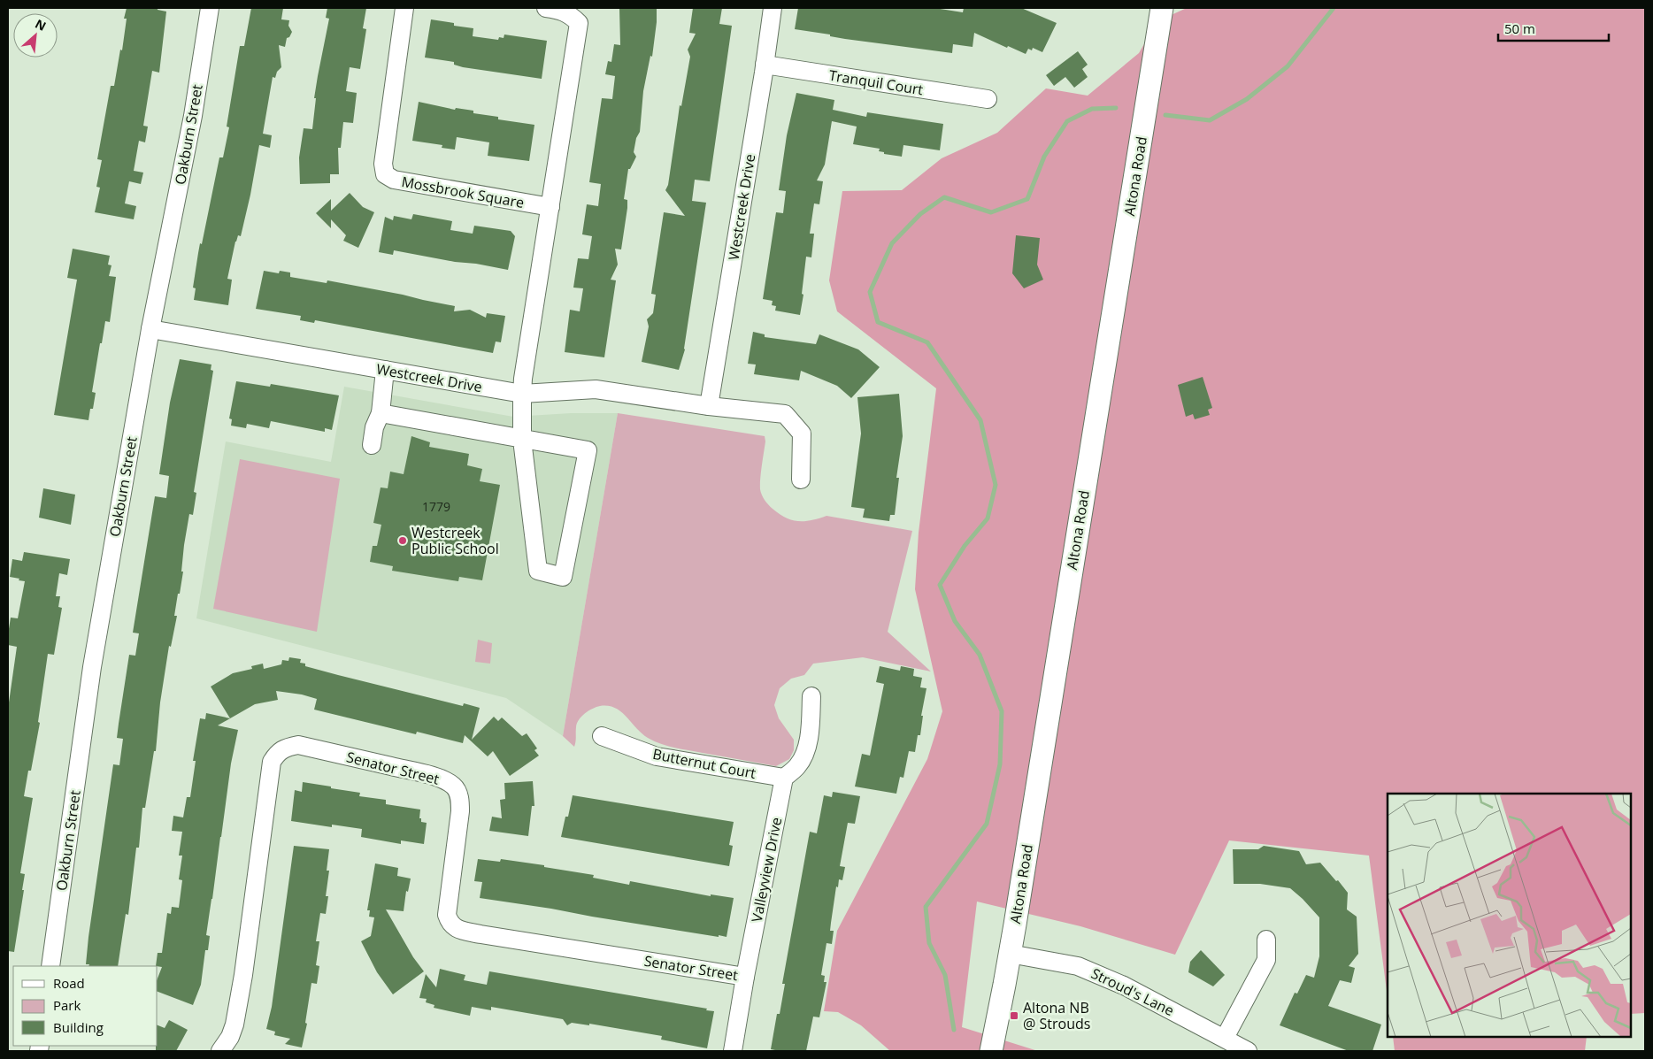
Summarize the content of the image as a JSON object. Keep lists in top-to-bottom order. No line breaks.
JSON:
{"streets":{"main road":["Altona Road"],"street":["Tranquil Court","Oakburn Street","Mossbrook Square","Westcreek Drive","Butternut Court","Senator Street","Valleyview Drive","Stroud's Lane"]},"crossings":[["Tranquil Court","Westcreek Drive"],["Oakburn Street","Westcreek Drive"],["Altona Road","Stroud's Lane"],["Butternut Court","Valleyview Drive"],["Senator Street","Valleyview Drive"]],"places":{"other":["Westcreek Public School"],"transit":["Altona NB @ Strouds"]},"house_numbers":["1779"],"legend":["Road","Park","Building"],"scale_bar":"50 m","north":"top right"}
